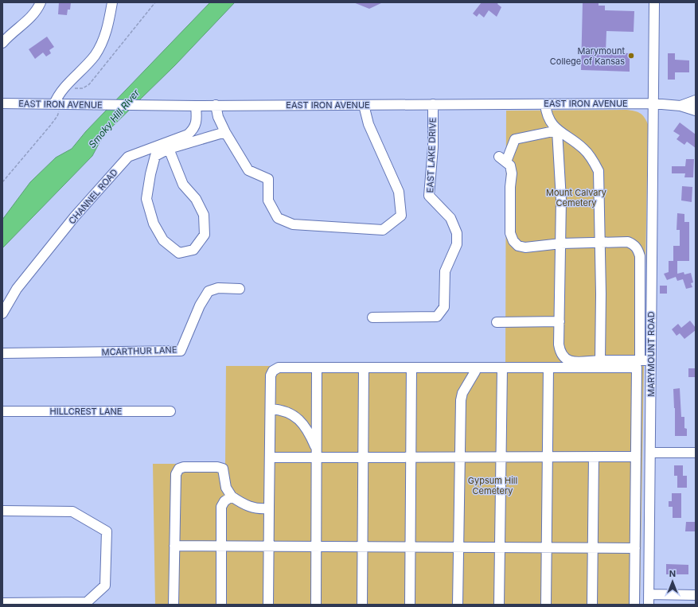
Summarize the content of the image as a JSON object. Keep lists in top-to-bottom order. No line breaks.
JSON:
{"streets":{"street":["EAST IRON AVENUE","EAST LAKE DRIVE","CHANNEL ROAD","MCARTHUR LANE","MARYMOUNT ROAD","HILLCREST LANE"]},"crossings":[["EAST IRON AVENUE","EAST LAKE DRIVE"],["EAST IRON AVENUE","CHANNEL ROAD"],["EAST IRON AVENUE","MARYMOUNT ROAD"]],"water":["Smoky Hill River"],"parks":["Mount Calvary Cemetery","Gypsum Hill Cemetery"],"places":["Marymount College of Kansas"],"north":"top"}
